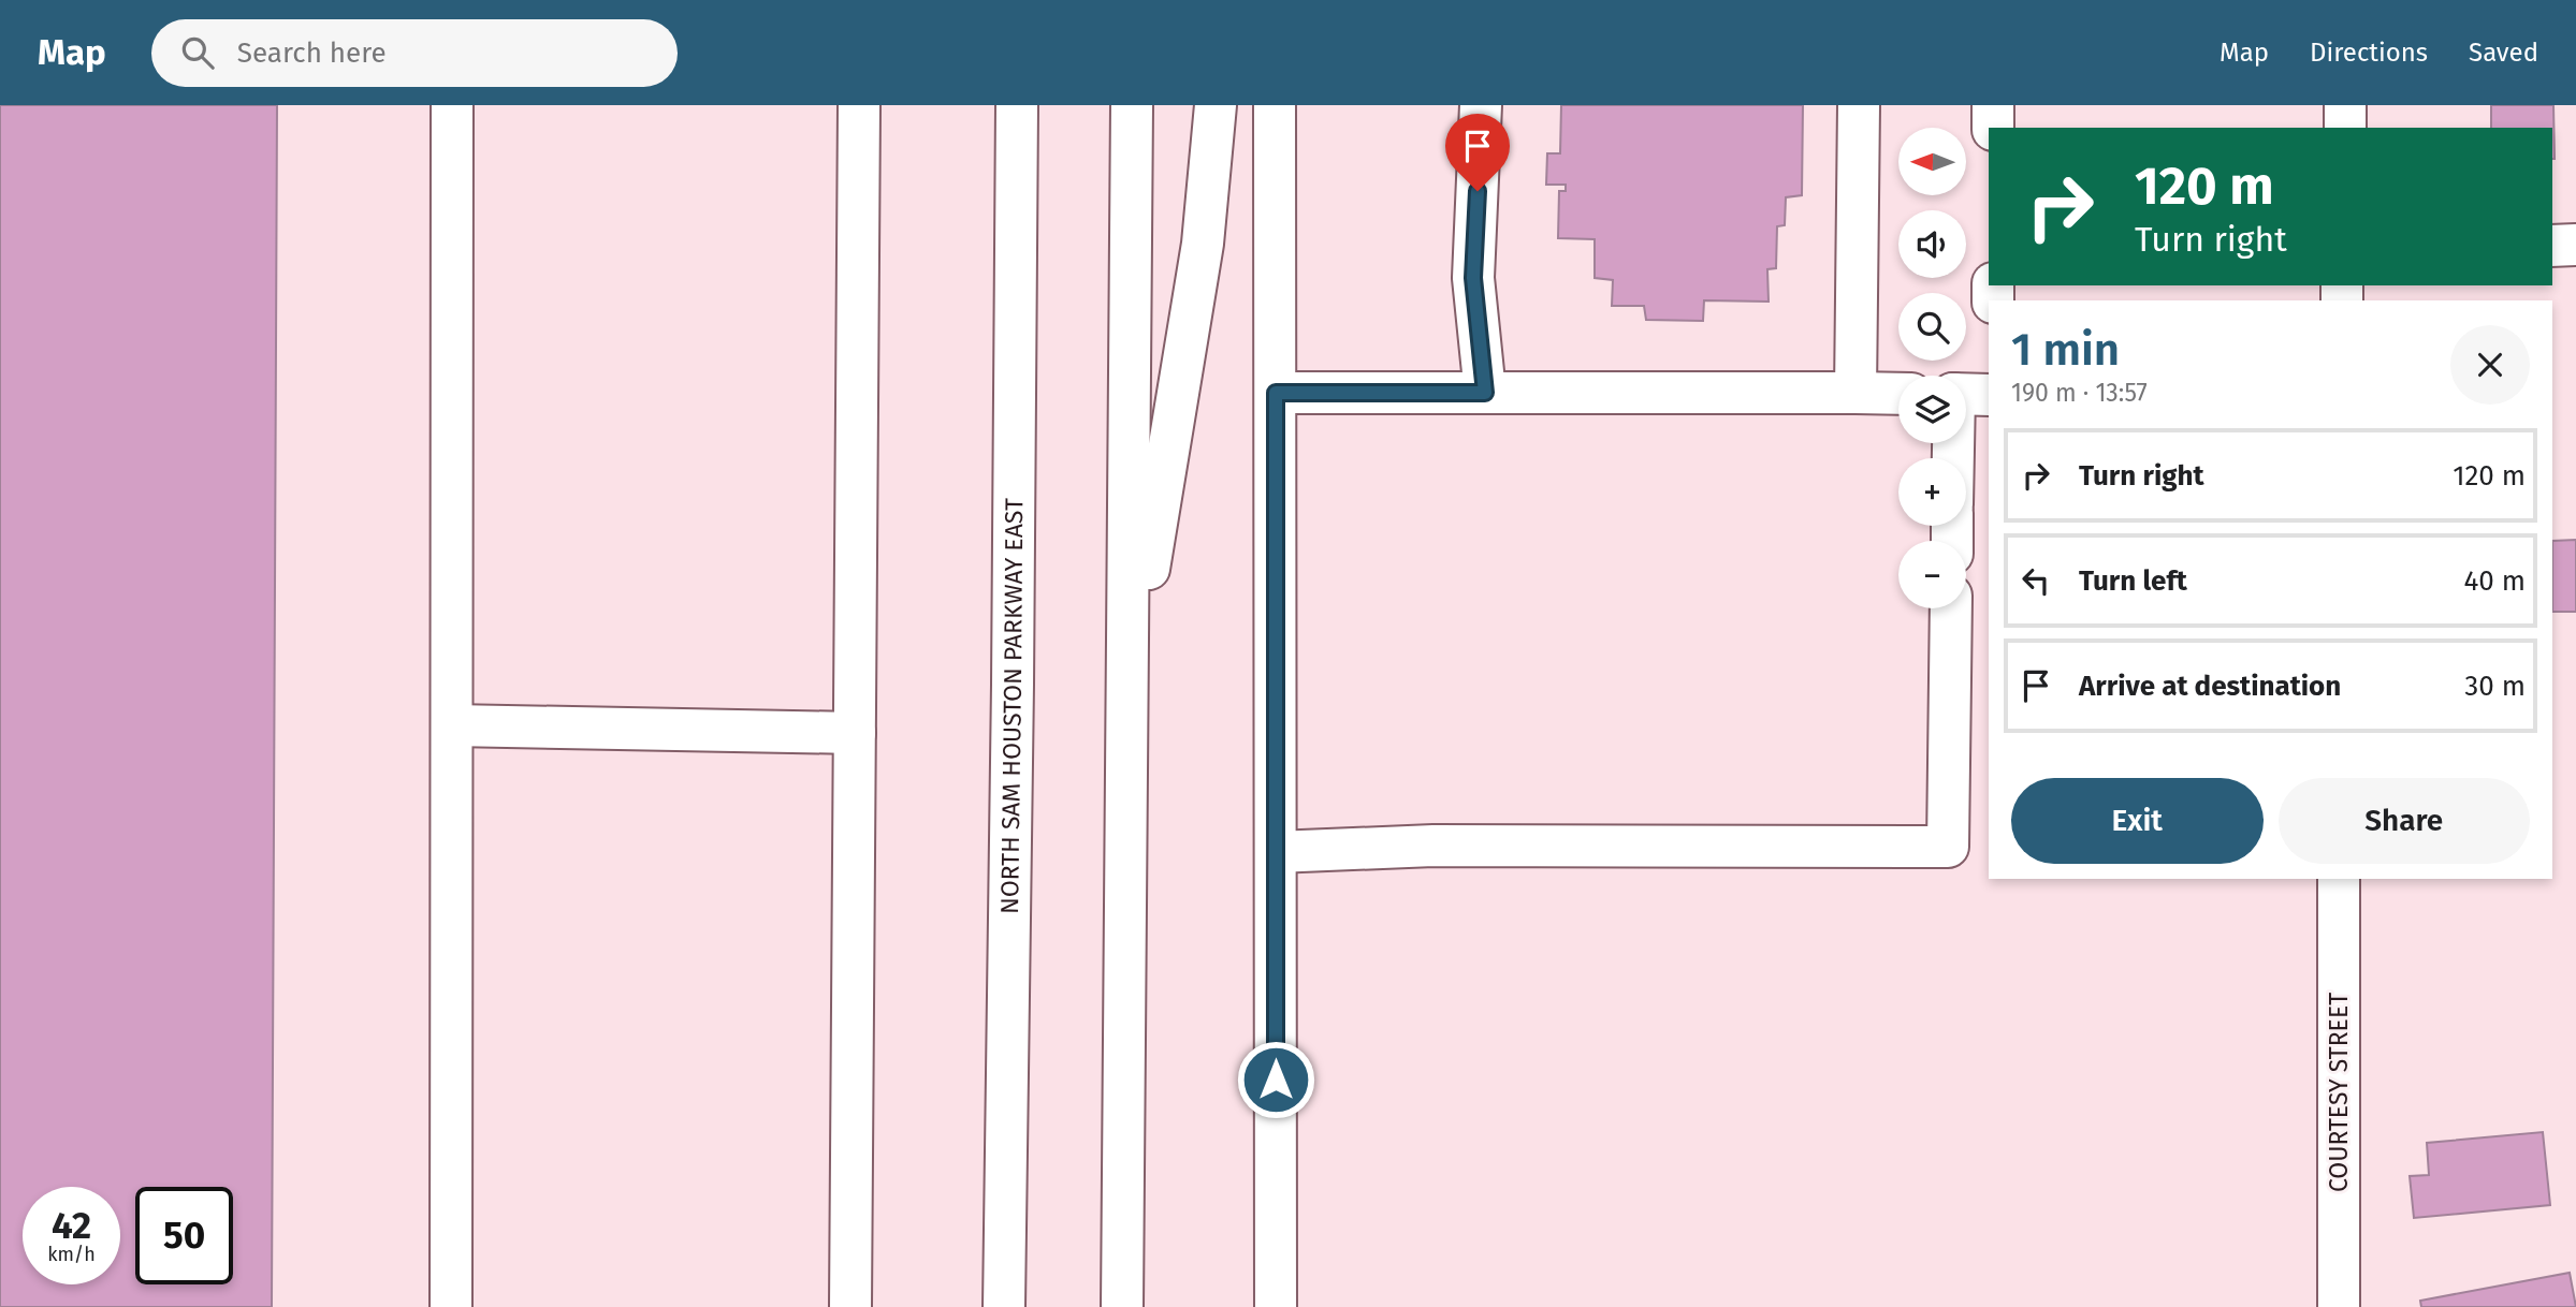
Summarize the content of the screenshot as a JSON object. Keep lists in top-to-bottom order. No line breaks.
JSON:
{"streets":{"main road":["NORTH SAM HOUSTON PARKWAY EAST","COURTESY STREET"]},"north":"left","page":{"header":"Map","search":"Search here","nav":["Map","Directions","Saved"],"map_buttons":["+","−"],"turn":["120 m","Turn right"],"heading":["1 min","190 m · 13:57"],"list":[{"name":"Turn right","value":"120 m"},{"name":"Turn left","value":"40 m"},{"name":"Arrive at destination","value":"30 m"}],"buttons":["Exit","Share"],"speed":"42 km/h","limit":"50"}}
